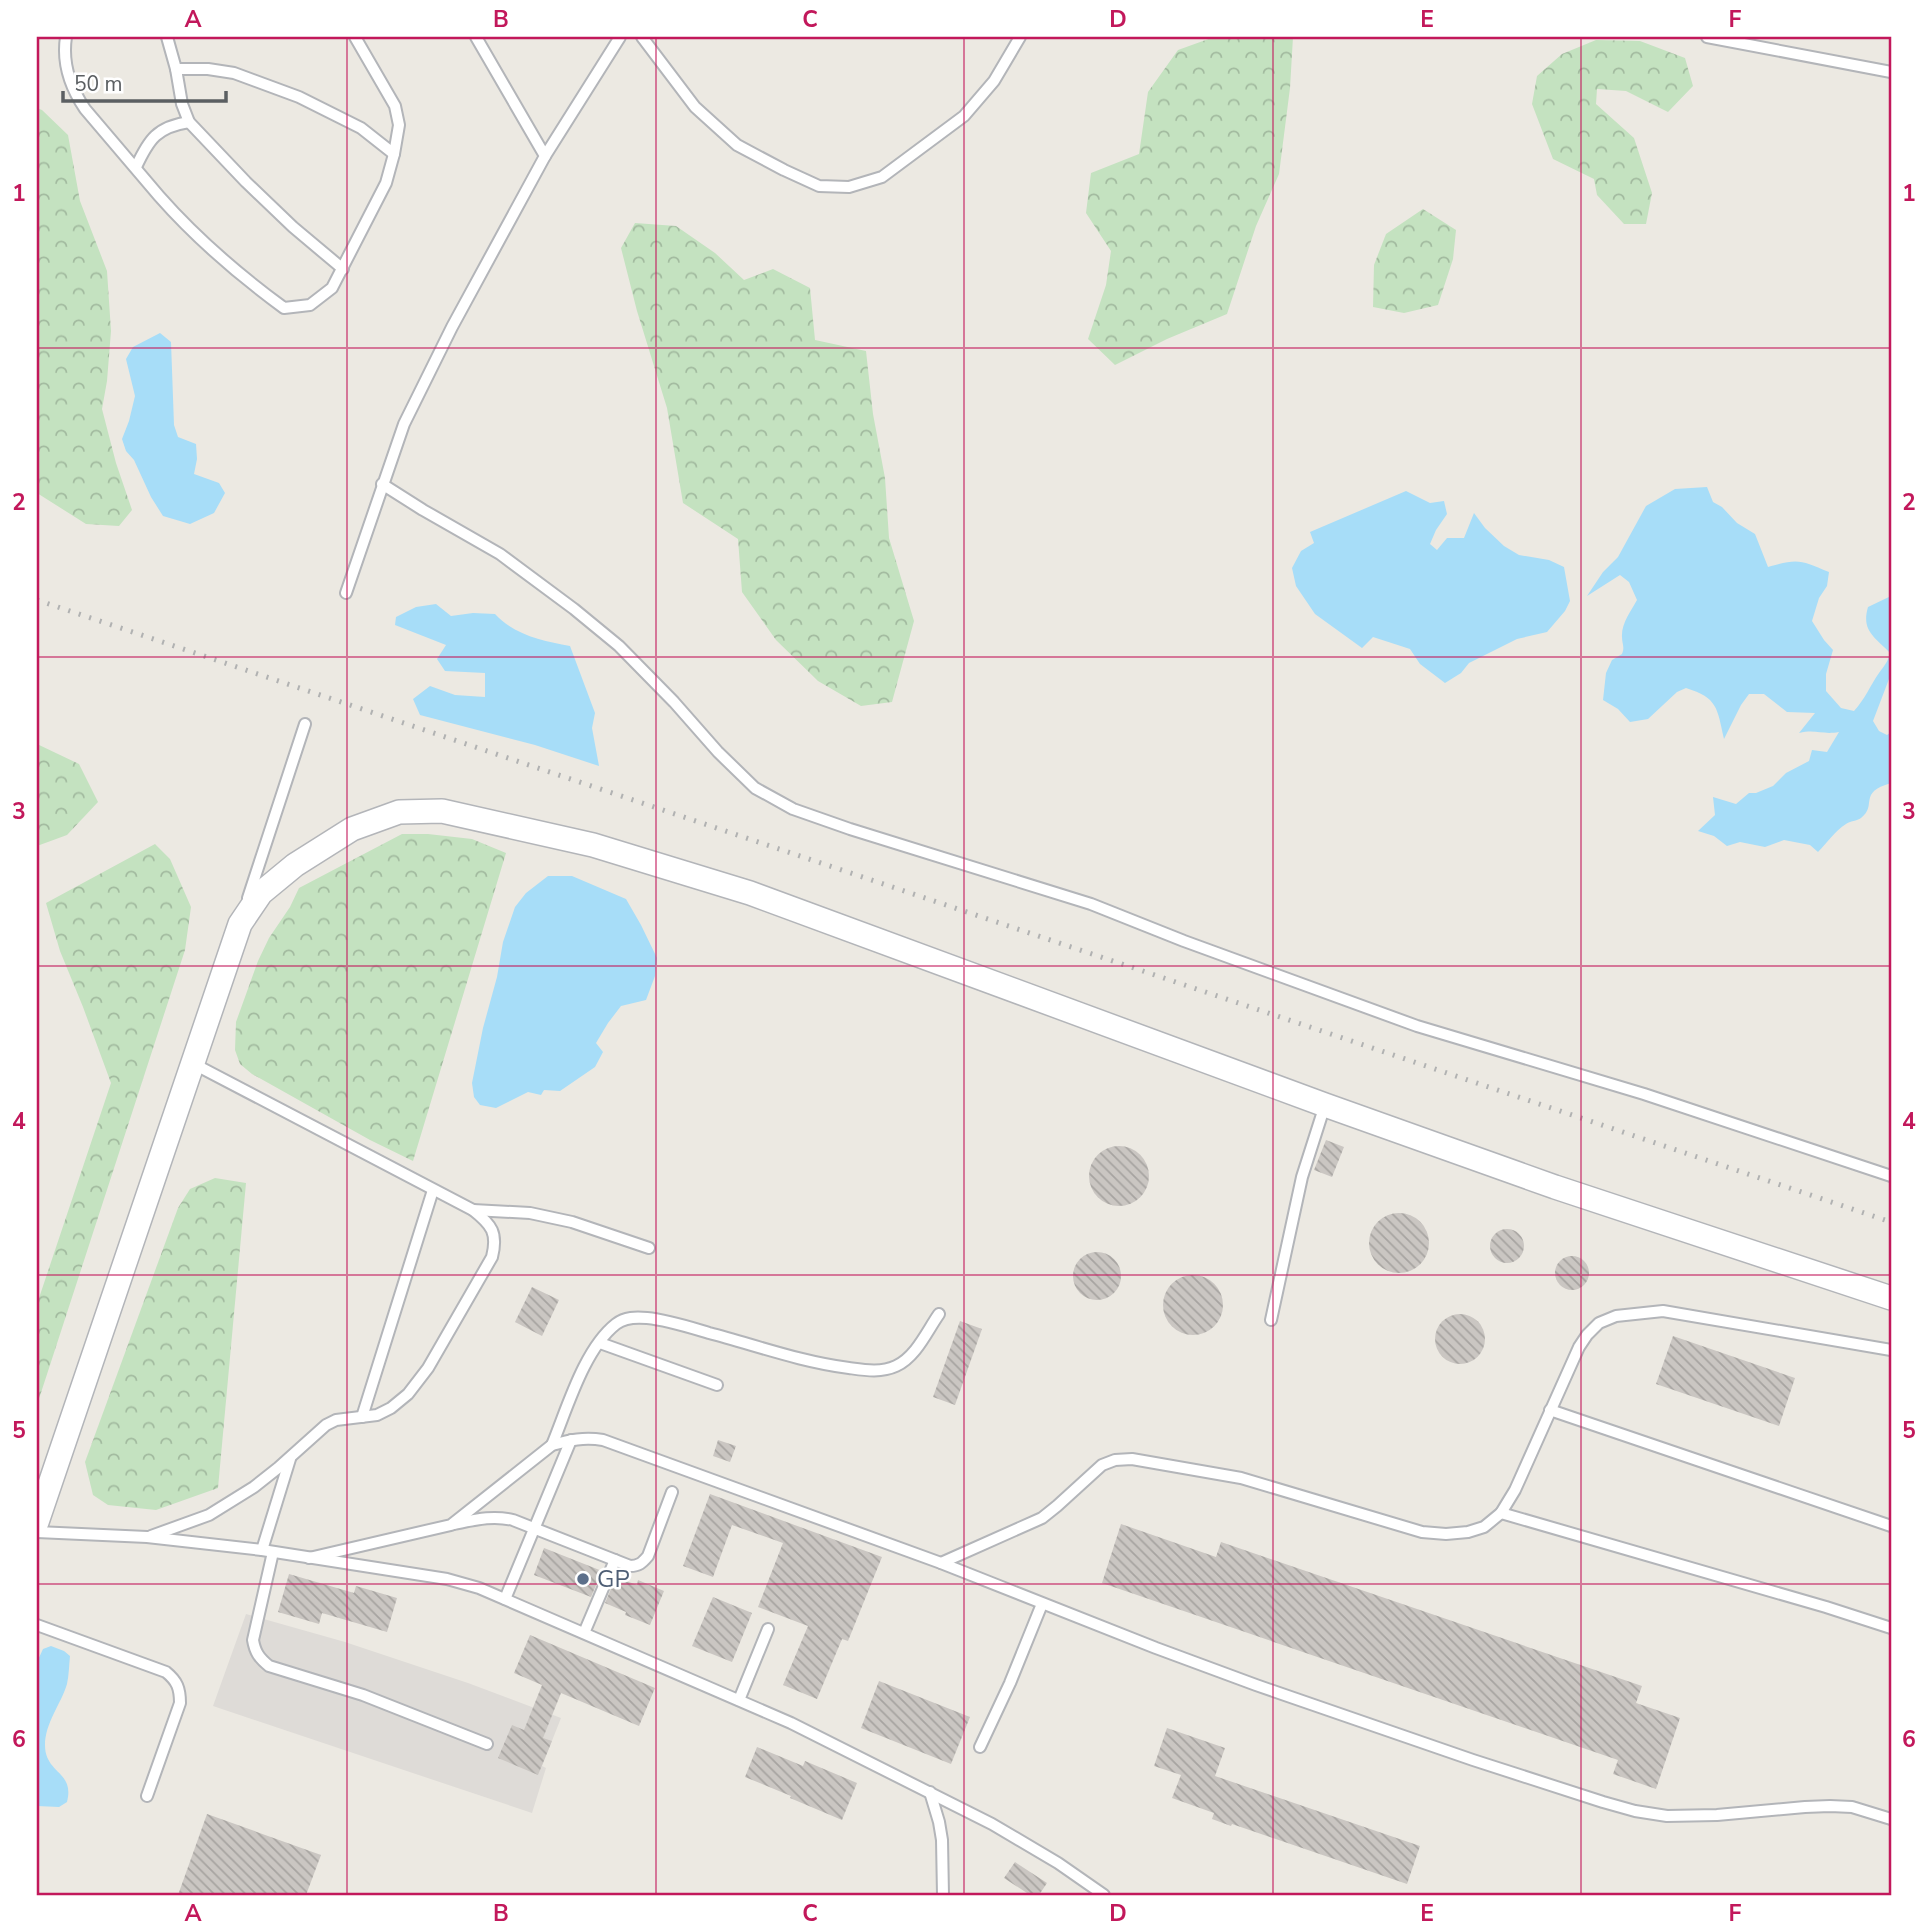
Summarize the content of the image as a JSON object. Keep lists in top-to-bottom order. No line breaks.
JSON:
{"places":["GP"],"scale_bar":"50 m","grid":{"columns":["A","B","C","D","E","F"],"rows":["1","2","3","4","5","6"]}}
